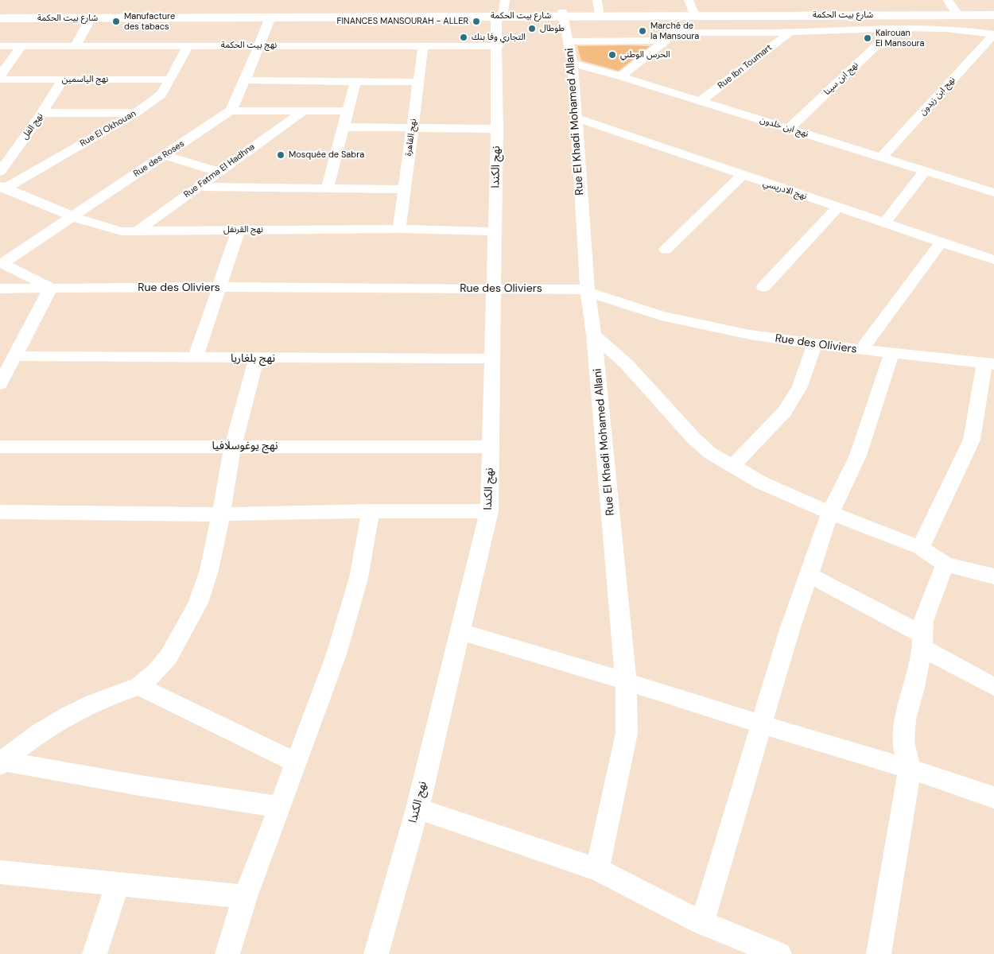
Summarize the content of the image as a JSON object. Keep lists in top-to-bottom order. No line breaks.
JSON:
{"streets":{"main road":["شارع بيت الحكمة"],"street":["نهج بيت الحكمة","Rue Ibn Toumart","نهج ابن سينا","نهج الياسمين","نهج ابن زيدون","Rue El Khadi Mohamed Allani","نهج الفل","نهج ابن خلدون","Rue El Okhouan","نهج القاهرة","Rue des Roses","نهج الكندا","Rue Fatma El Hadhna","نهج الادريسي","نهج القرنفل","Rue des Oliviers","نهج بلغاريا","نهج يوغوسلافيا"]},"crossings":[["شارع بيت الحكمة","Rue El Khadi Mohamed Allani"],["شارع بيت الحكمة","نهج الكندا"],["نهج بيت الحكمة","Rue El Okhouan"],["نهج بيت الحكمة","نهج القاهرة"],["نهج بيت الحكمة","نهج الكندا"],["Rue Ibn Toumart","نهج ابن خلدون"],["نهج ابن سينا","نهج ابن خلدون"],["نهج الياسمين","نهج الفل"],["نهج الياسمين","Rue El Okhouan"],["نهج ابن زيدون","نهج ابن خلدون"],["Rue El Khadi Mohamed Allani","نهج ابن خلدون"],["Rue El Khadi Mohamed Allani","نهج الادريسي"],["Rue El Khadi Mohamed Allani","Rue des Oliviers"],["Rue El Okhouan","نهج القرنفل"],["نهج القاهرة","نهج القرنفل"],["Rue des Roses","نهج القرنفل"],["نهج الكندا","نهج القرنفل"],["نهج الكندا","Rue des Oliviers"],["نهج الكندا","نهج بلغاريا"],["نهج الكندا","نهج يوغوسلافيا"],["Rue Fatma El Hadhna","نهج القرنفل"]],"places":["Manufacture des tabacs","FINANCES MANSOURAH - ALLER","طوطال","Marché de la Mansoura","التجاري وفا بنك","Kairouan El Mansoura","الحرس الوطني","Mosquée de Sabra"]}
